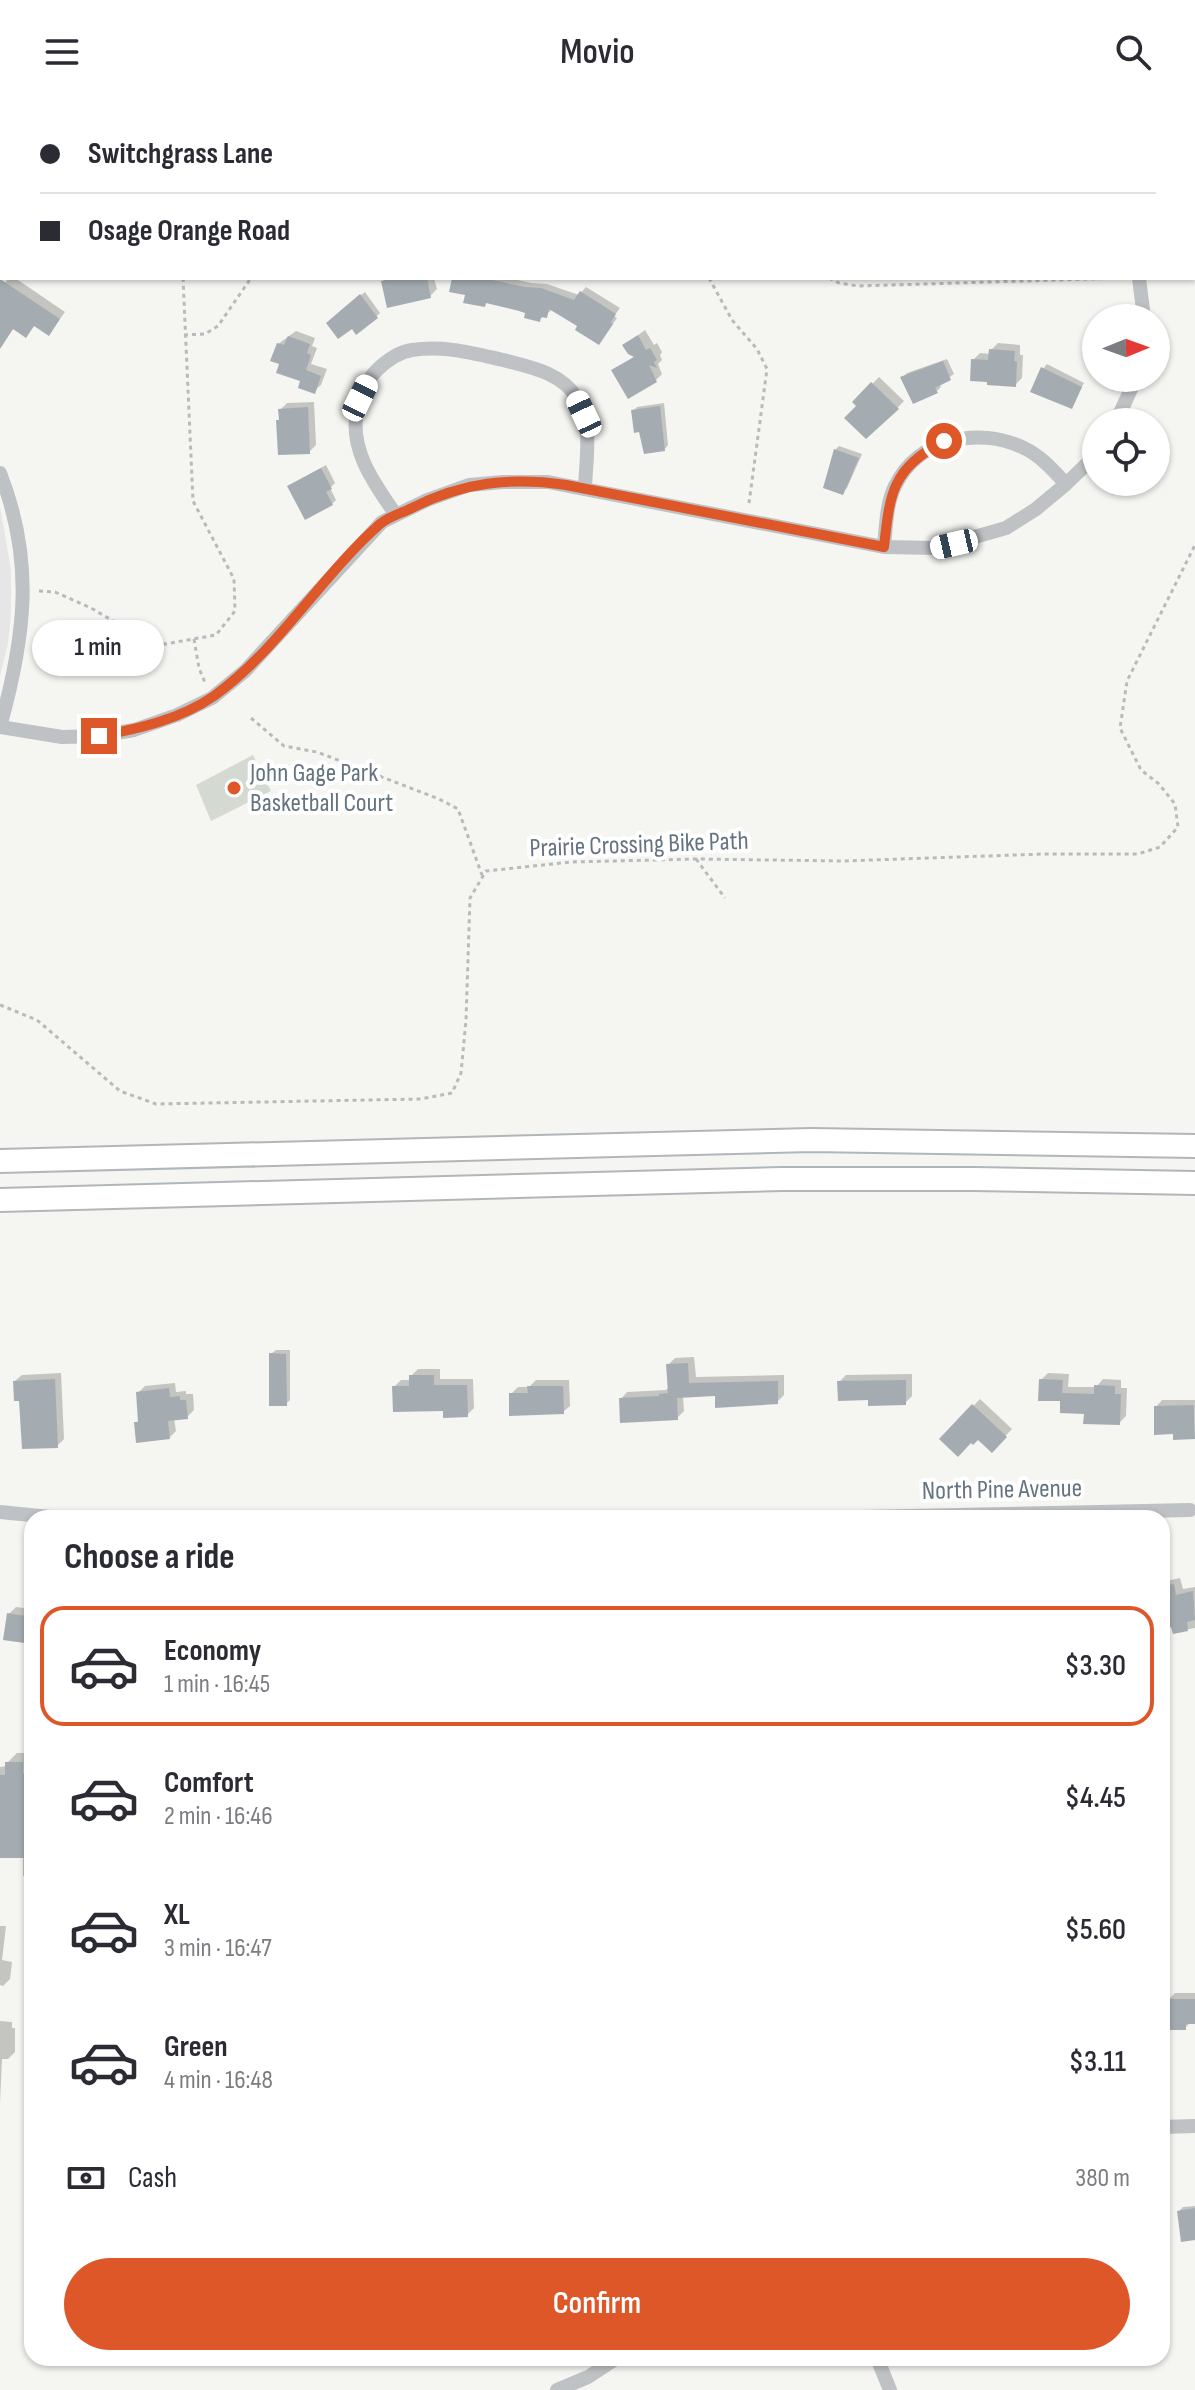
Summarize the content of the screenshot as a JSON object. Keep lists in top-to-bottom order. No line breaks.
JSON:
{"streets":{"street":["North Pine Avenue"],"path":["Prairie Crossing Bike Path"]},"places":["John Gage Park Basketball Court"],"north":"right","page":{"header":"Movio","banner":["Switchgrass Lane","Osage Orange Road"],"bubble":"1 min","heading":"Choose a ride","list":[{"name":"Economy","note":"1 min · 16:45","value":"$3.30"},{"name":"Comfort","note":"2 min · 16:46","value":"$4.45"},{"name":"XL","note":"3 min · 16:47","value":"$5.60"},{"name":"Green","note":"4 min · 16:48","value":"$3.11"}],"pay":["Cash","380 m"],"buttons":"Confirm"}}
